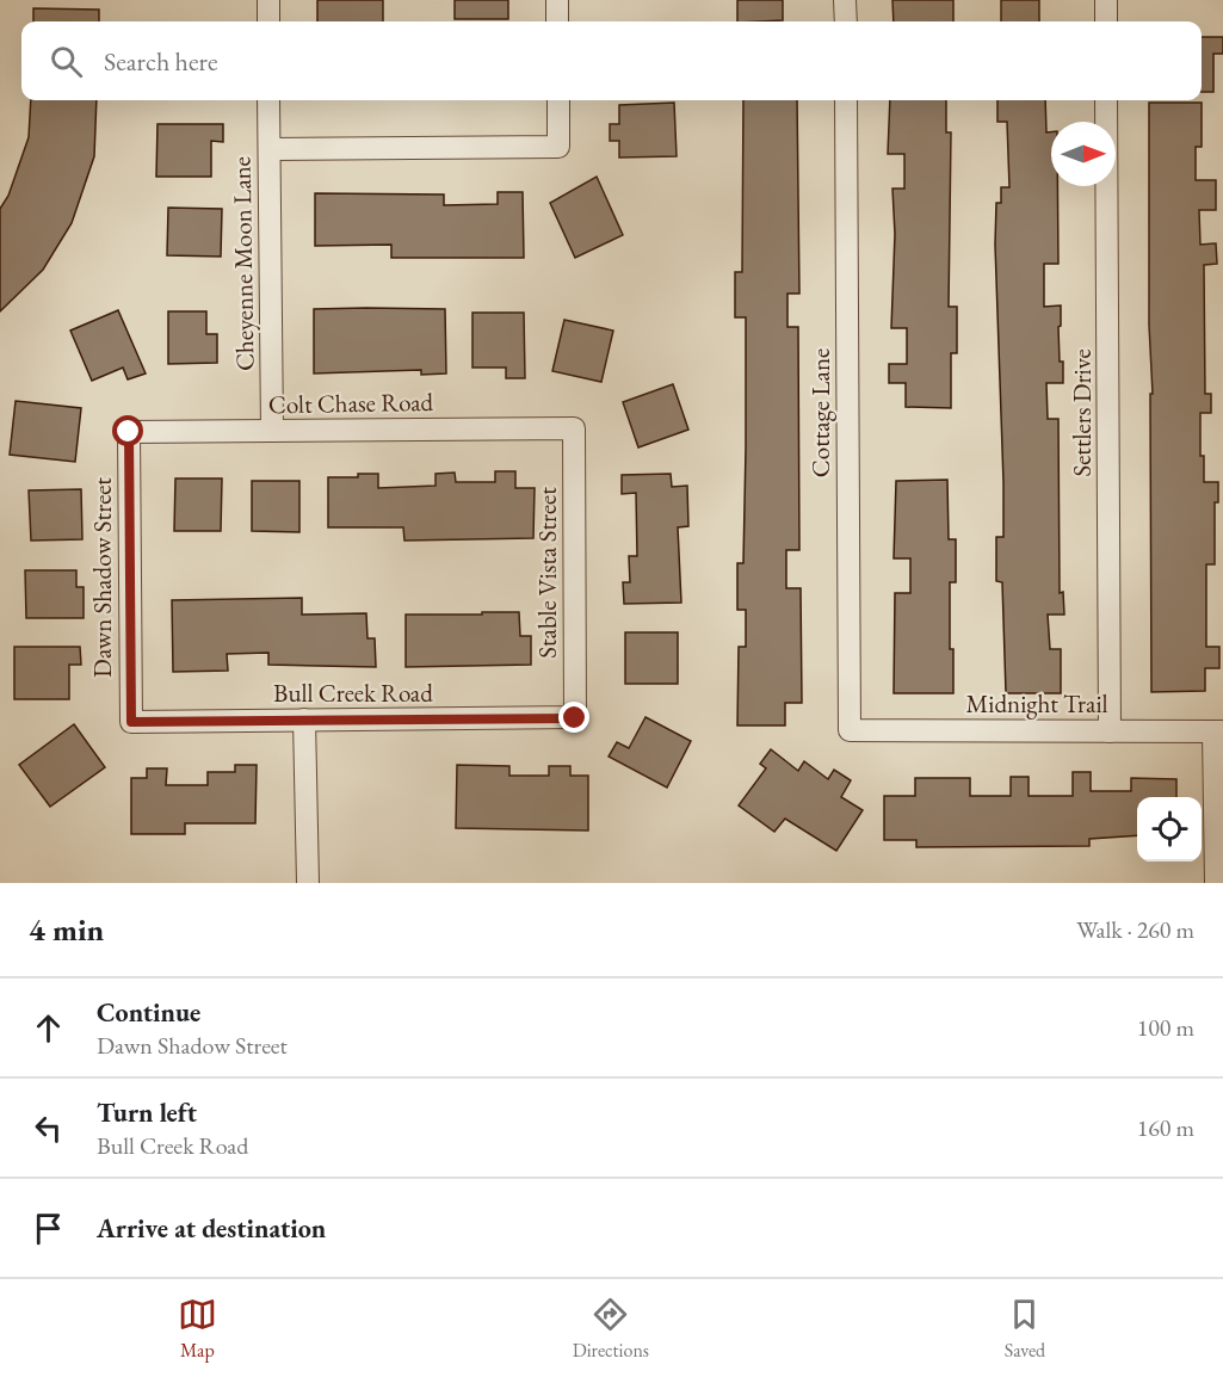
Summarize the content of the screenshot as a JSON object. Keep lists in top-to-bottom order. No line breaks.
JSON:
{"streets":{"street":["Cheyenne Moon Lane","Colt Chase Road","Cottage Lane","Settlers Drive","Stable Vista Street","Dawn Shadow Street","Bull Creek Road","Midnight Trail"]},"crossings":[["Cheyenne Moon Lane","Colt Chase Road"],["Colt Chase Road","Stable Vista Street"],["Colt Chase Road","Dawn Shadow Street"],["Cottage Lane","Midnight Trail"],["Settlers Drive","Midnight Trail"],["Stable Vista Street","Bull Creek Road"],["Dawn Shadow Street","Bull Creek Road"]],"north":"right","page":{"search":"Search here","heading":["4 min","Walk · 260 m"],"list":[["Continue","Dawn Shadow Street","100 m"],["Turn left","Bull Creek Road","160 m"],"Arrive at destination"],"nav":["Map","Directions","Saved"]}}
